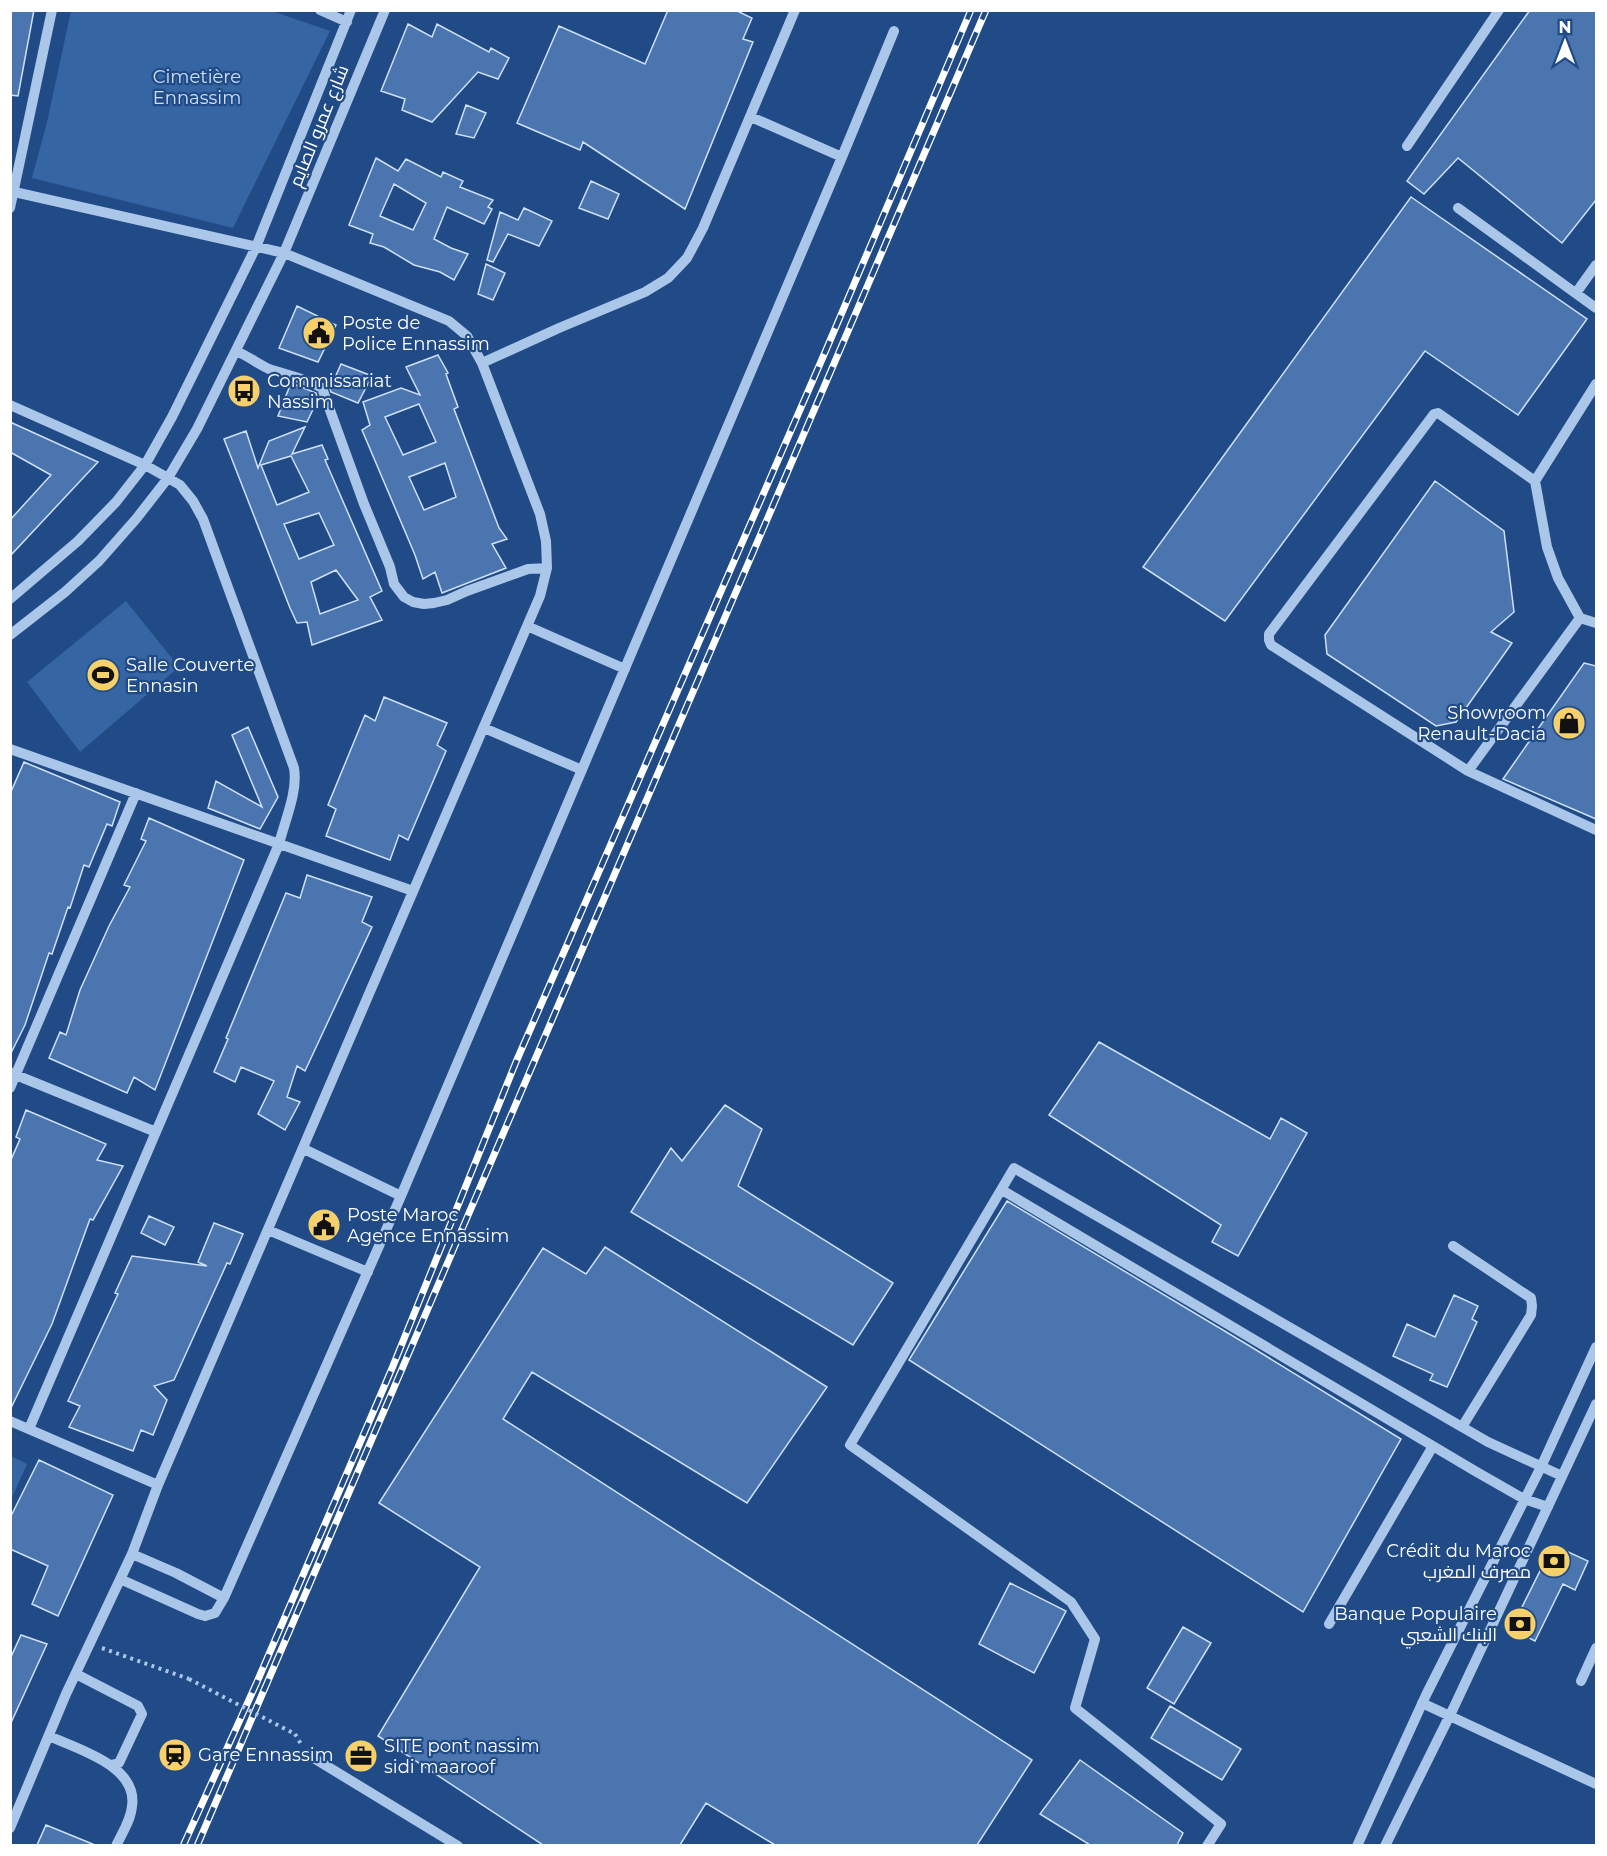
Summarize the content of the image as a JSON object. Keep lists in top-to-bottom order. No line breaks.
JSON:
{"streets":{"street":["شارع عمرو الصايم"]},"parks":["Cimetière Ennassim"],"places":{"public building":["Poste de Police Ennassim","Poste Maroc Agence Ennassim"],"bus stop":["Commissariat Nassim"],"sports":["Salle Couverte Ennasin"],"shop":["Showroom Renault-Dacia"],"bank":["Crédit du Maroc مصرف المغرب","Banque Populaire البنك الشعبي"],"station":["Gare Ennassim"],"office":["SITE pont nassim sidi maaroof"]},"north":"top"}
